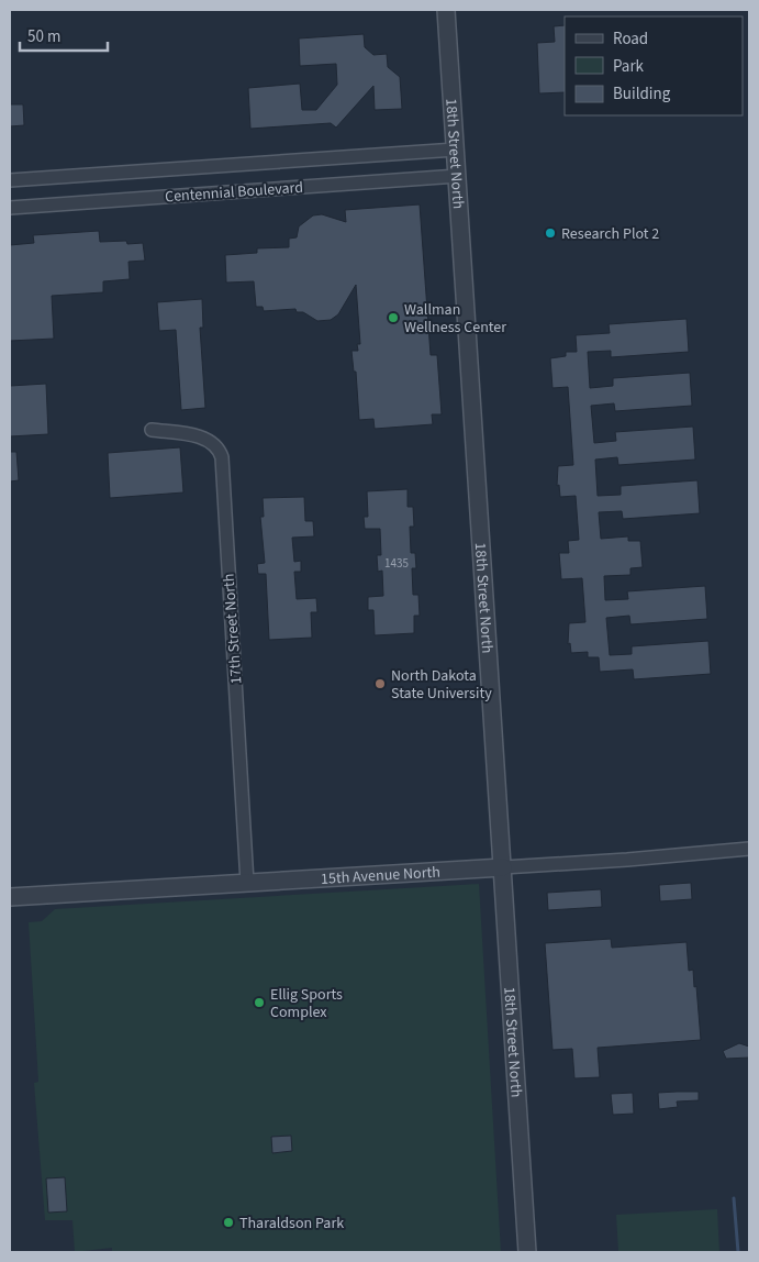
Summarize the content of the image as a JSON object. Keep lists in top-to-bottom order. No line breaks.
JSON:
{"streets":{"street":["18th Street North","Centennial Boulevard","17th Street North","15th Avenue North"]},"crossings":[["18th Street North","Centennial Boulevard"],["18th Street North","15th Avenue North"],["17th Street North","15th Avenue North"]],"places":["Research Plot 2","Wallman Wellness Center","North Dakota State University","Ellig Sports Complex","Tharaldson Park"],"house_numbers":["1435"],"legend":["Road","Park","Building"],"scale_bar":"50 m"}
